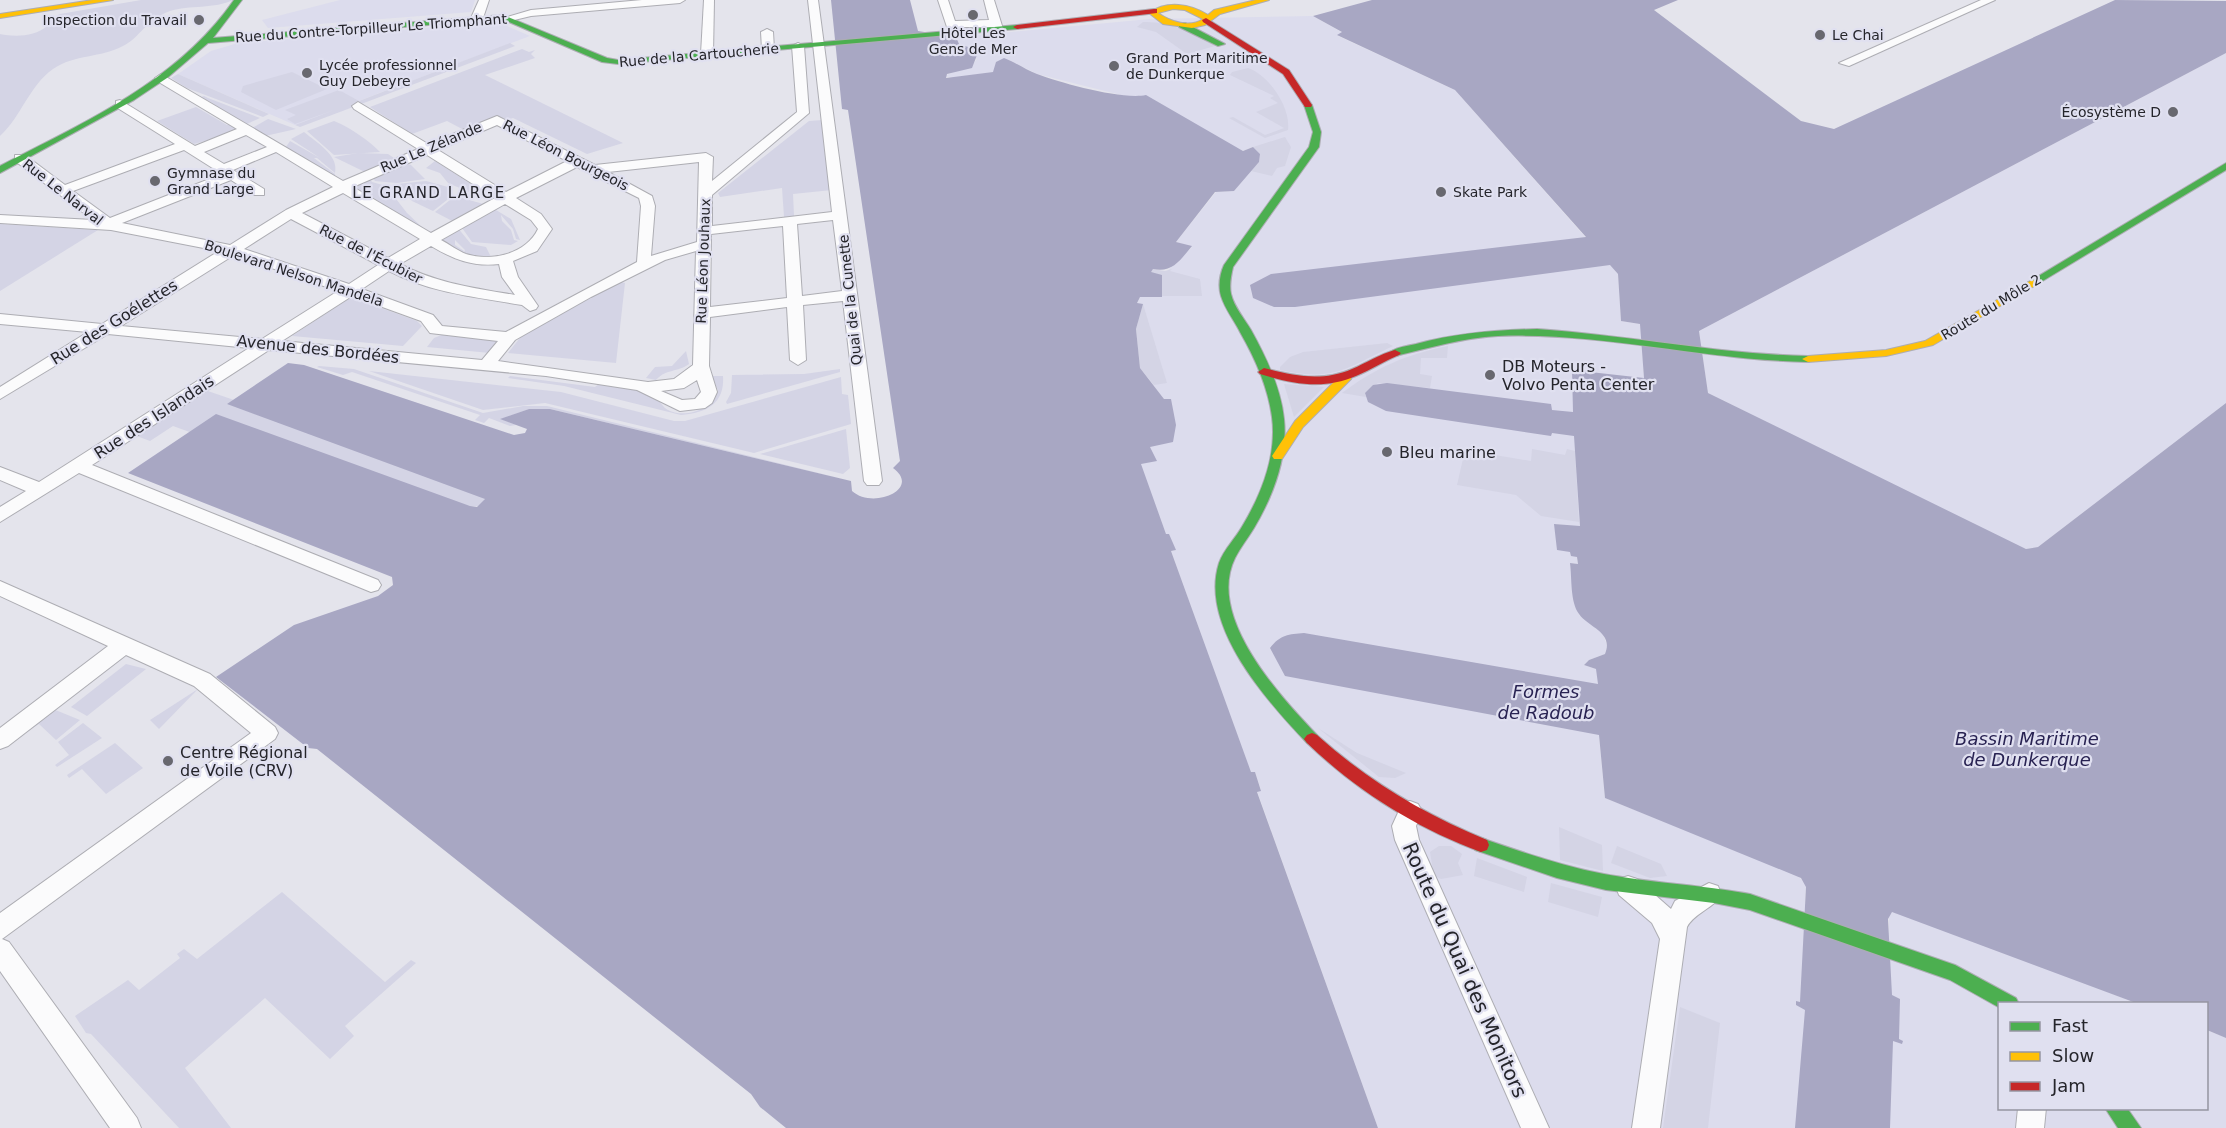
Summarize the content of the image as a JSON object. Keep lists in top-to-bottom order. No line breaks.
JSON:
{"streets":{"street":["Rue du Contre-Torpilleur Le Triomphant","Rue de la Cartoucherie","Rue Le Zélande","Rue Léon Bourgeois","Rue Le Narval","Rue de l'Écubier","Rue Léon Jouhaux","Boulevard Nelson Mandela","Quai de la Cunette","Route du Môle 2","Rue des Goélettes","Avenue des Bordées","Rue des Islandais","Route du Quai des Monitors"]},"crossings":[["Rue du Contre-Torpilleur Le Triomphant","Rue de la Cartoucherie"],["Rue de la Cartoucherie","Quai de la Cunette"],["Rue Le Zélande","Rue Léon Bourgeois"],["Rue Le Zélande","Rue de l'Écubier"],["Rue Le Zélande","Rue des Goélettes"],["Rue Léon Bourgeois","Rue Léon Jouhaux"],["Rue Léon Bourgeois","Rue des Islandais"],["Rue Le Narval","Boulevard Nelson Mandela"],["Rue de l'Écubier","Rue des Goélettes"],["Rue de l'Écubier","Rue des Islandais"],["Rue Léon Jouhaux","Avenue des Bordées"],["Boulevard Nelson Mandela","Rue des Goélettes"],["Boulevard Nelson Mandela","Rue des Islandais"],["Rue des Goélettes","Avenue des Bordées"],["Avenue des Bordées","Rue des Islandais"]],"districts":["LE GRAND LARGE"],"water":["Formes de Radoub","Bassin Maritime de Dunkerque"],"places":["Hôtel Les Gens de Mer","Inspection du Travail","Le Chai","Grand Port Maritime de Dunkerque","Lycée professionnel Guy Debeyre","Écosystème D","Gymnase du Grand Large","Skate Park","DB Moteurs - Volvo Penta Center","Bleu marine","Centre Régional de Voile (CRV)"],"legend":["Fast","Slow","Jam"]}
